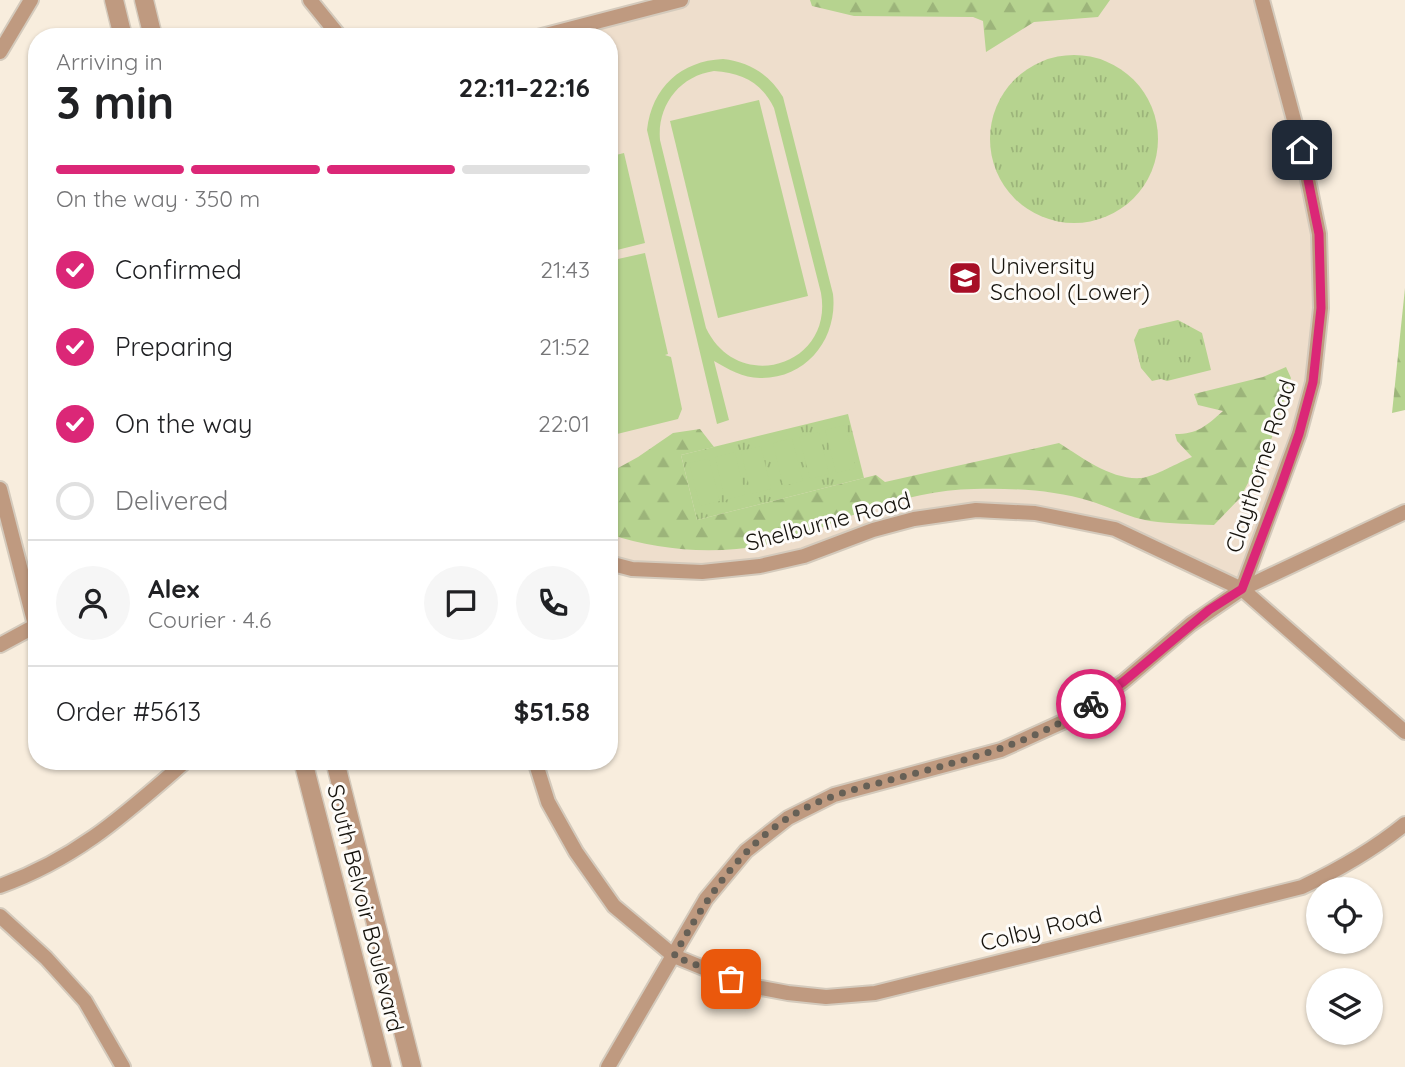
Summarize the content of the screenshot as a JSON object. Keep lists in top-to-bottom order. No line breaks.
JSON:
{"streets":{"street":["Claythorne Road","Shelburne Road","South Belvoir Boulevard","Colby Road"]},"crossings":[["Claythorne Road","Shelburne Road"],["Claythorne Road","Colby Road"]],"places":{"school or university":["University School (Lower)"]},"page":{"heading":["3 min","Arriving in","22:11–22:16"],"panel":["Alex","Courier · 4.6","Order #5613","$51.58"],"bar":"On the way · 350 m","list":[["Confirmed","21:43"],["Preparing","21:52"],["On the way","22:01"],"Delivered"]}}
